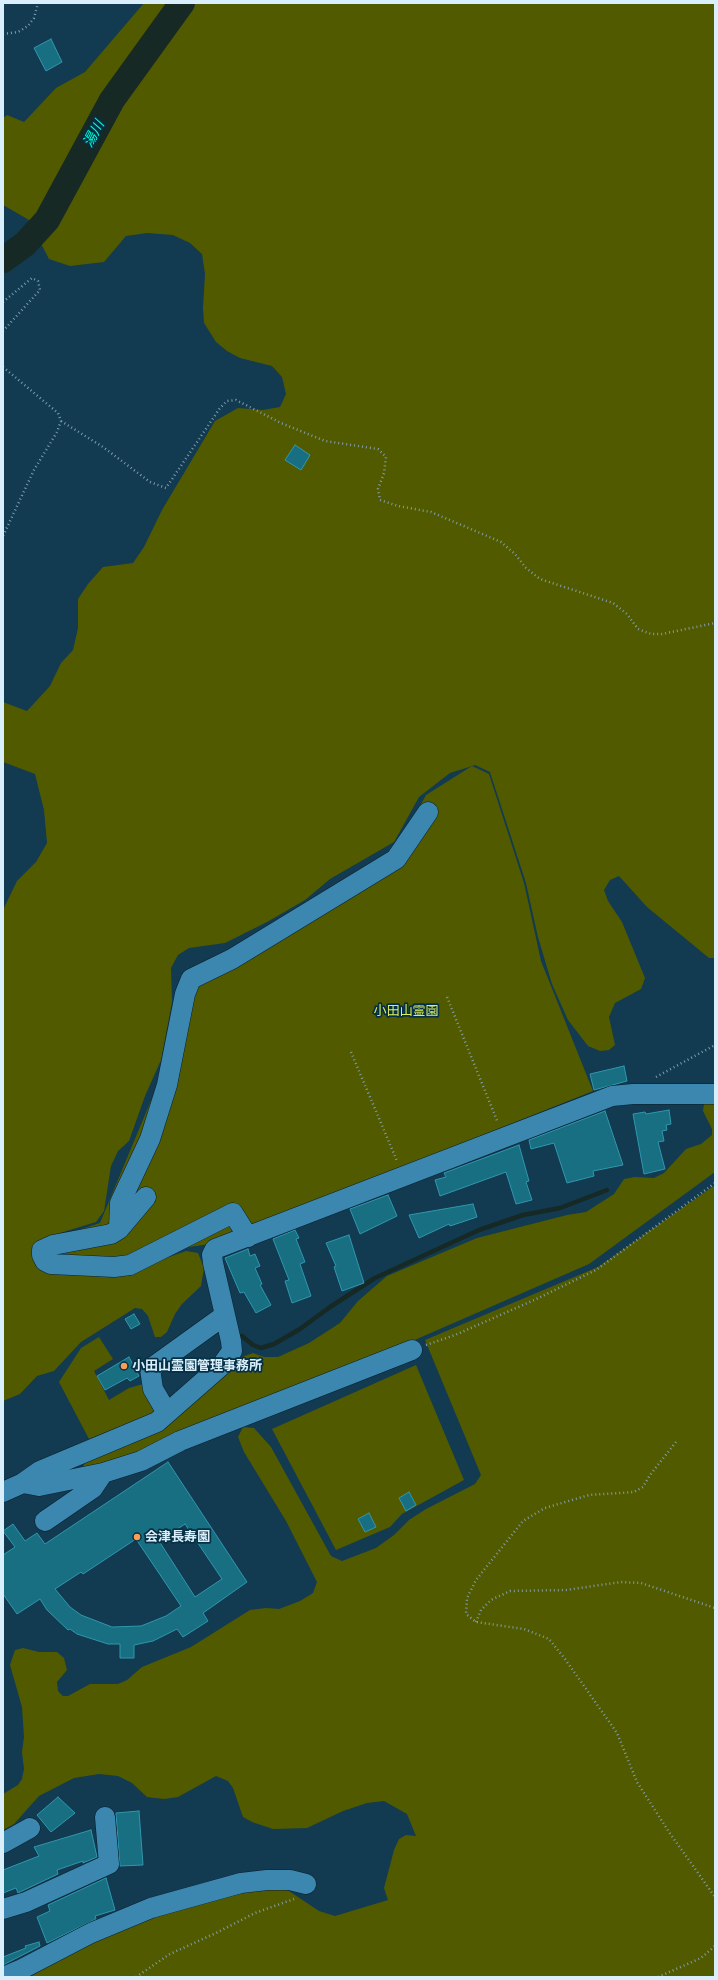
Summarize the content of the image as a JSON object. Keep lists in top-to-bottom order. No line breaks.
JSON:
{"water":["湯川"],"parks":["小田山霊園"],"places":["小田山霊園管理事務所","会津長寿園"]}
